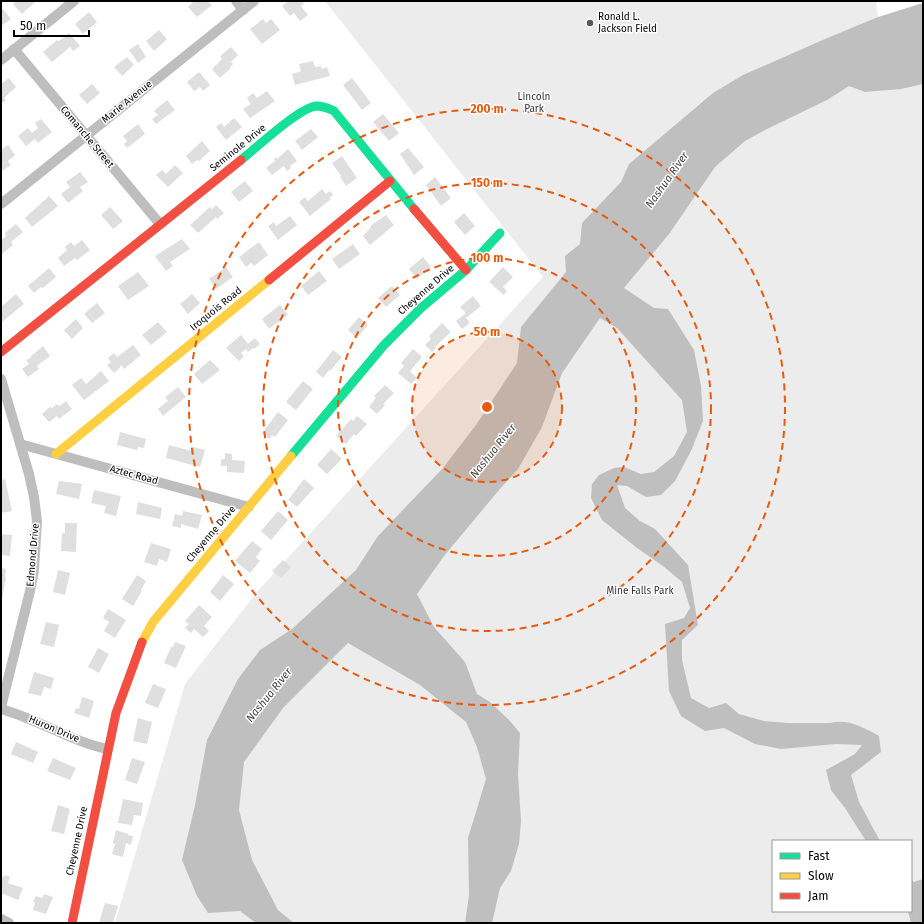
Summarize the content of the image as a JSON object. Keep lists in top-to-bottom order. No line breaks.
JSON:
{"streets":{"street":["Marie Avenue","Comanche Street","Seminole Drive","Cheyenne Drive","Iroquois Road","Aztec Road","Edmond Drive","Huron Drive"]},"crossings":[["Marie Avenue","Comanche Street"],["Comanche Street","Seminole Drive"],["Seminole Drive","Cheyenne Drive"],["Seminole Drive","Iroquois Road"],["Cheyenne Drive","Aztec Road"],["Cheyenne Drive","Huron Drive"],["Iroquois Road","Aztec Road"],["Aztec Road","Edmond Drive"],["Edmond Drive","Huron Drive"]],"water":["Nashua River"],"parks":["Lincoln Park","Mine Falls Park"],"places":["Ronald L. Jackson Field"],"legend":["Fast","Slow","Jam"],"scale_bar":"50 m","rings":["200 m","150 m","100 m","50 m"]}
